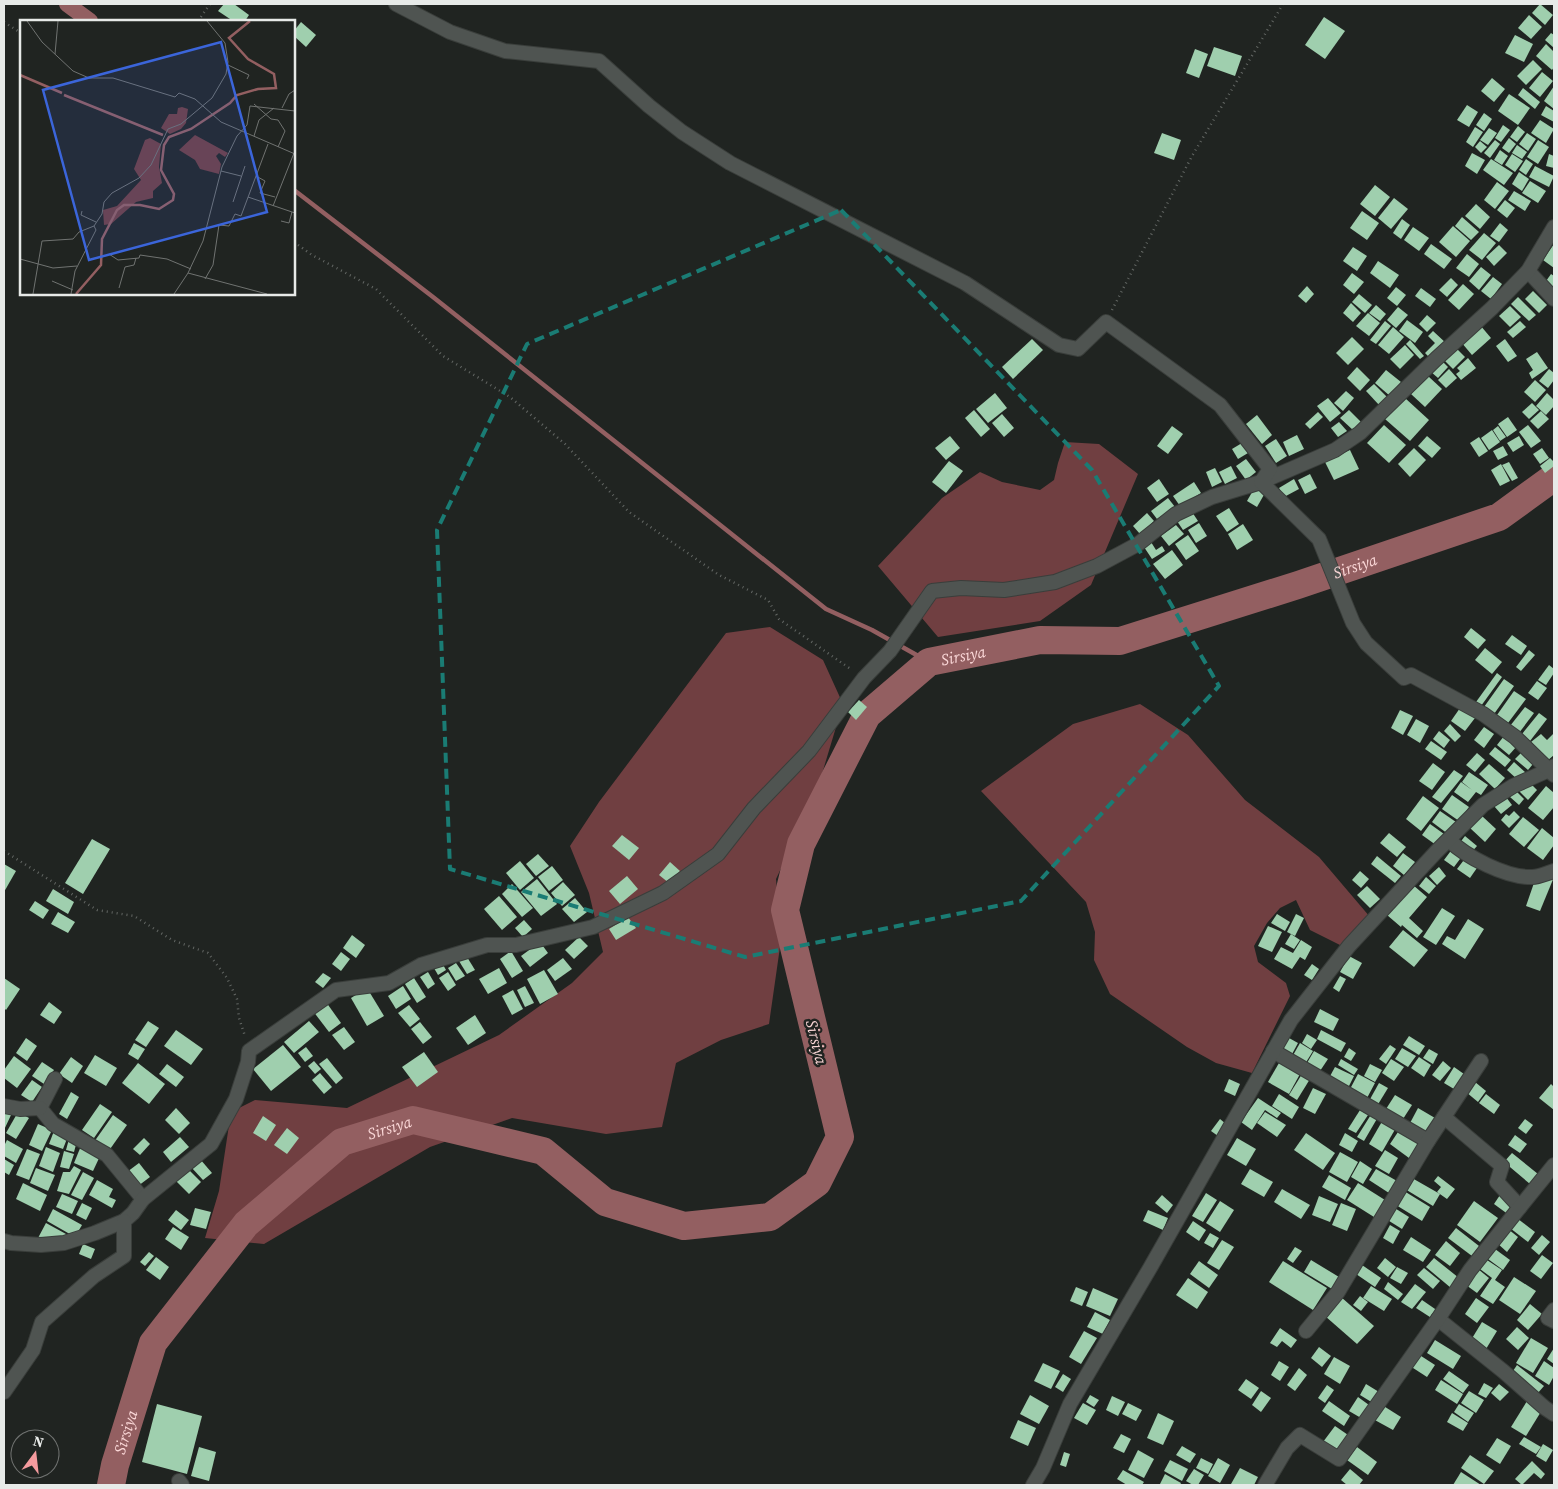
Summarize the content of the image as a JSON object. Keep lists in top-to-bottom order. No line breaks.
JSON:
{"water":["Sirsiya"],"north":"top"}
